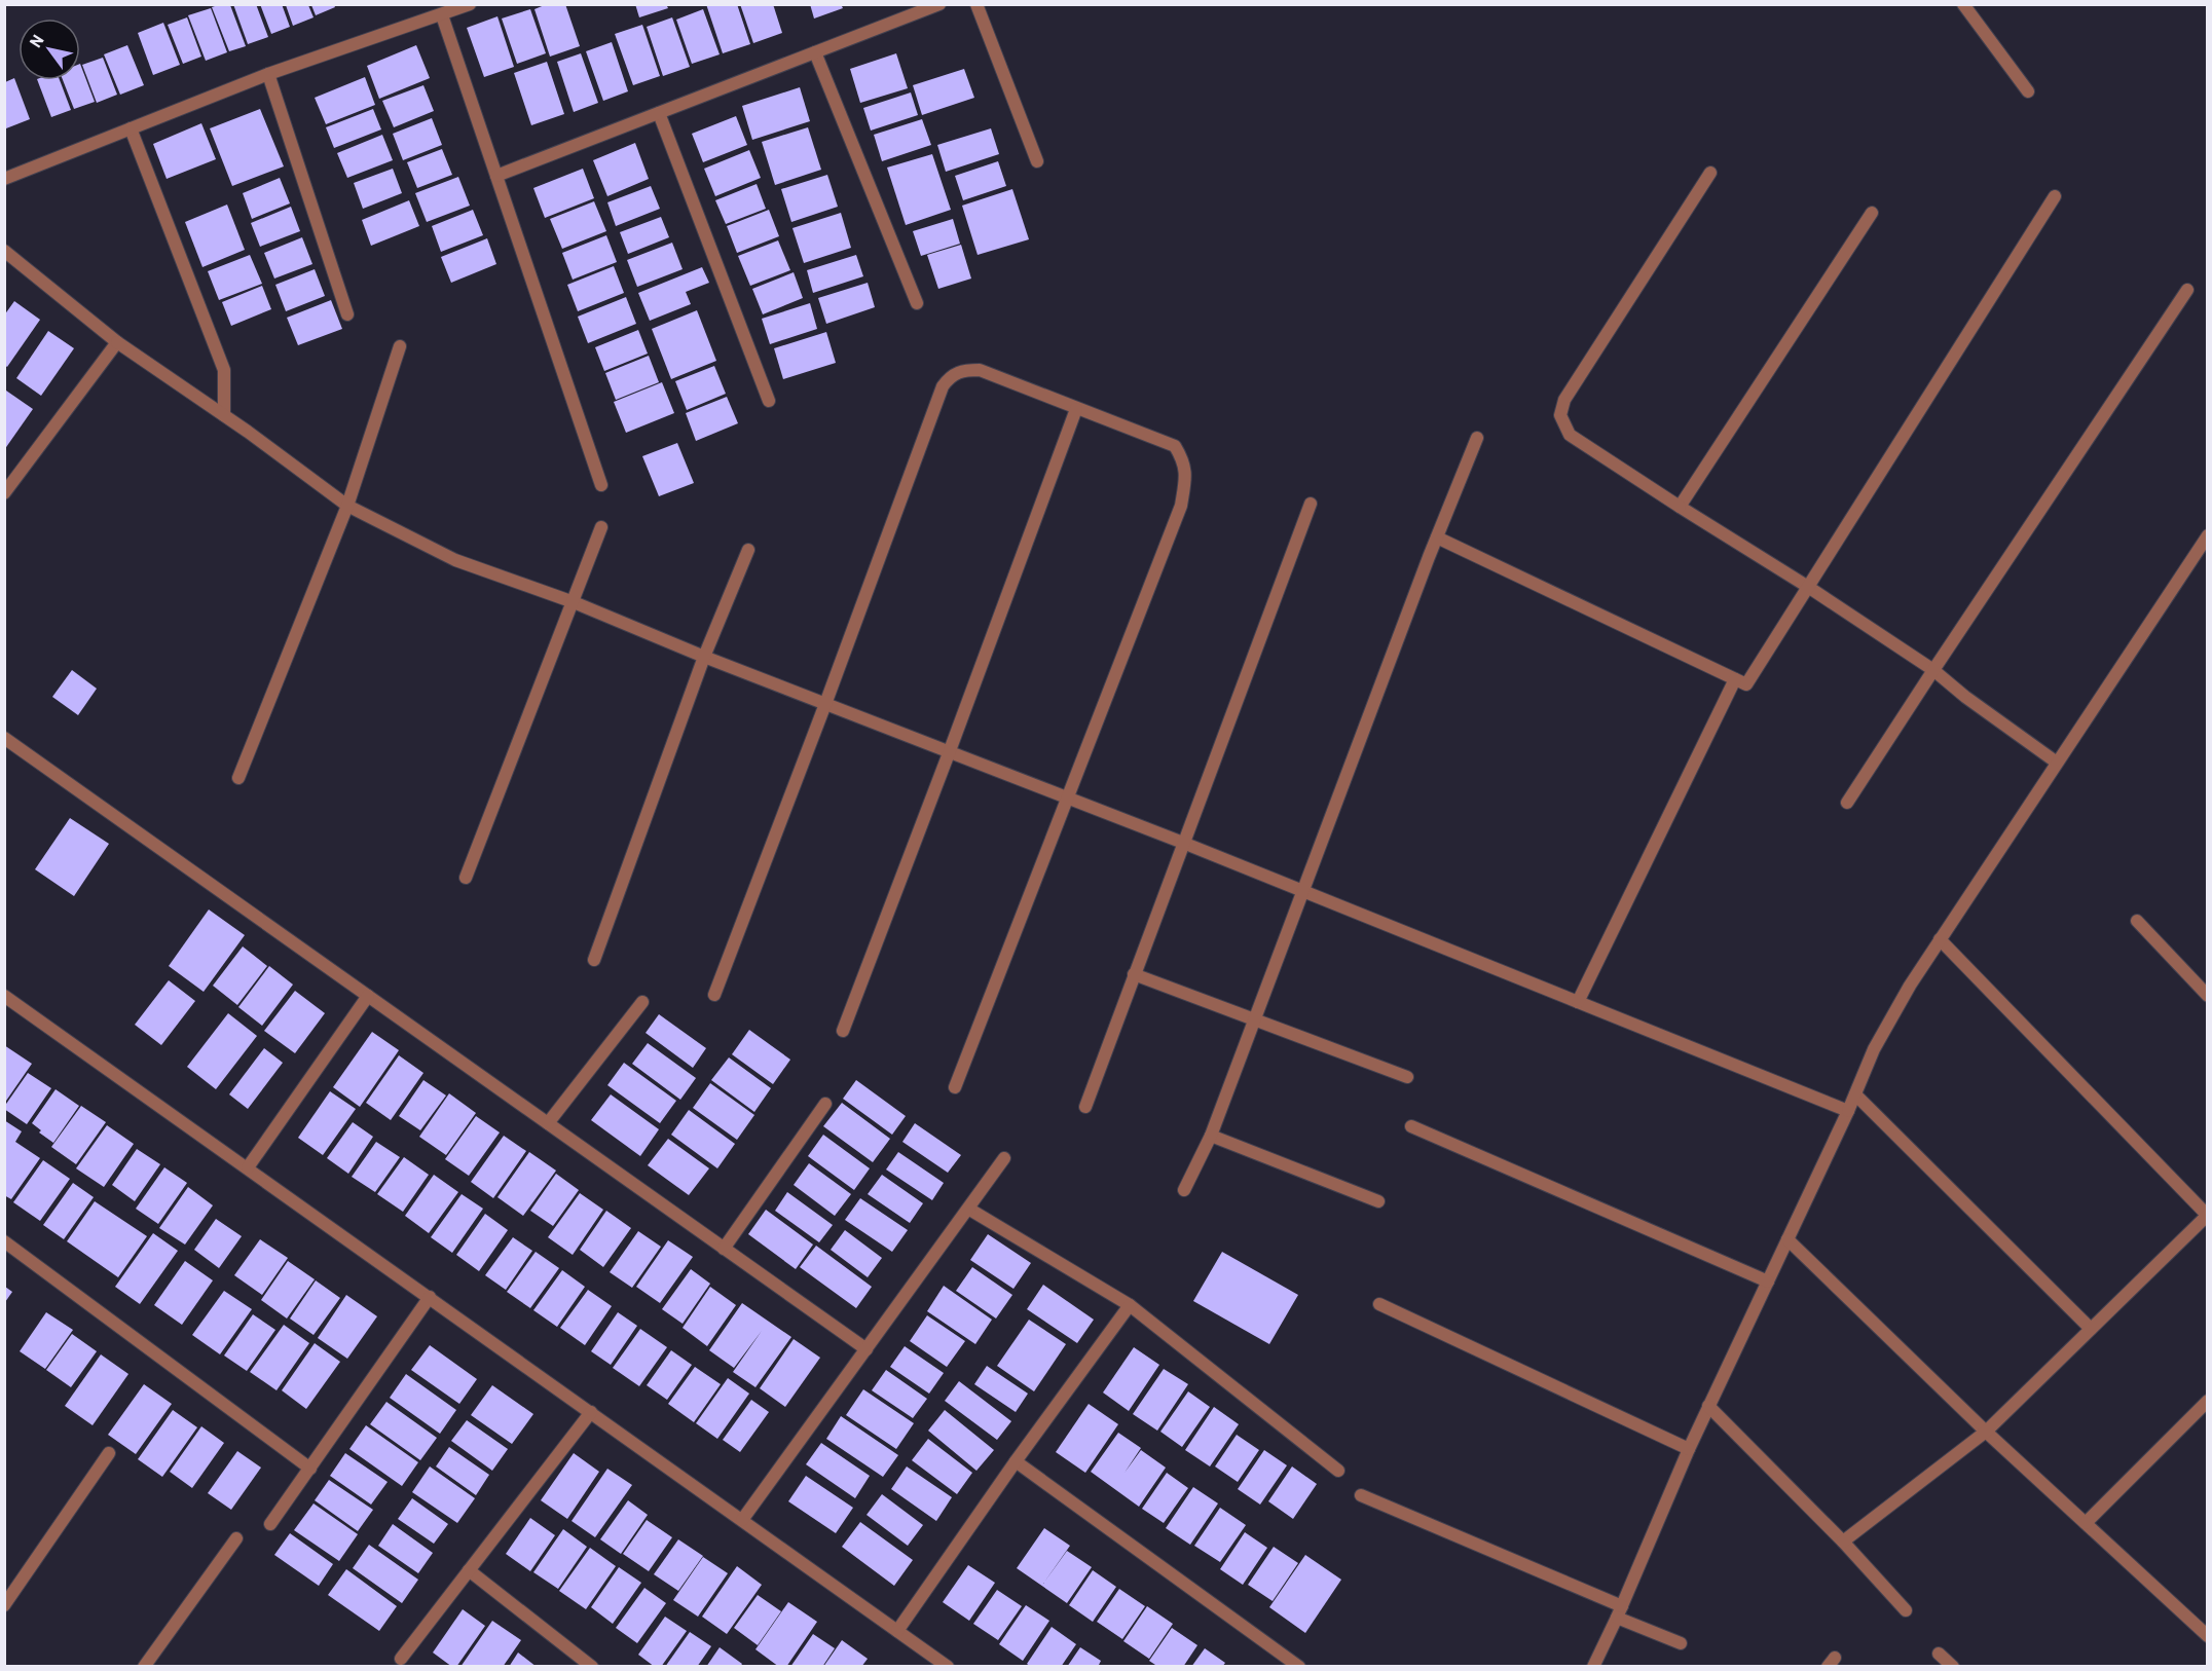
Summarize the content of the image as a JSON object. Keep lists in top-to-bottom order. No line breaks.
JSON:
{"north":"top left"}
